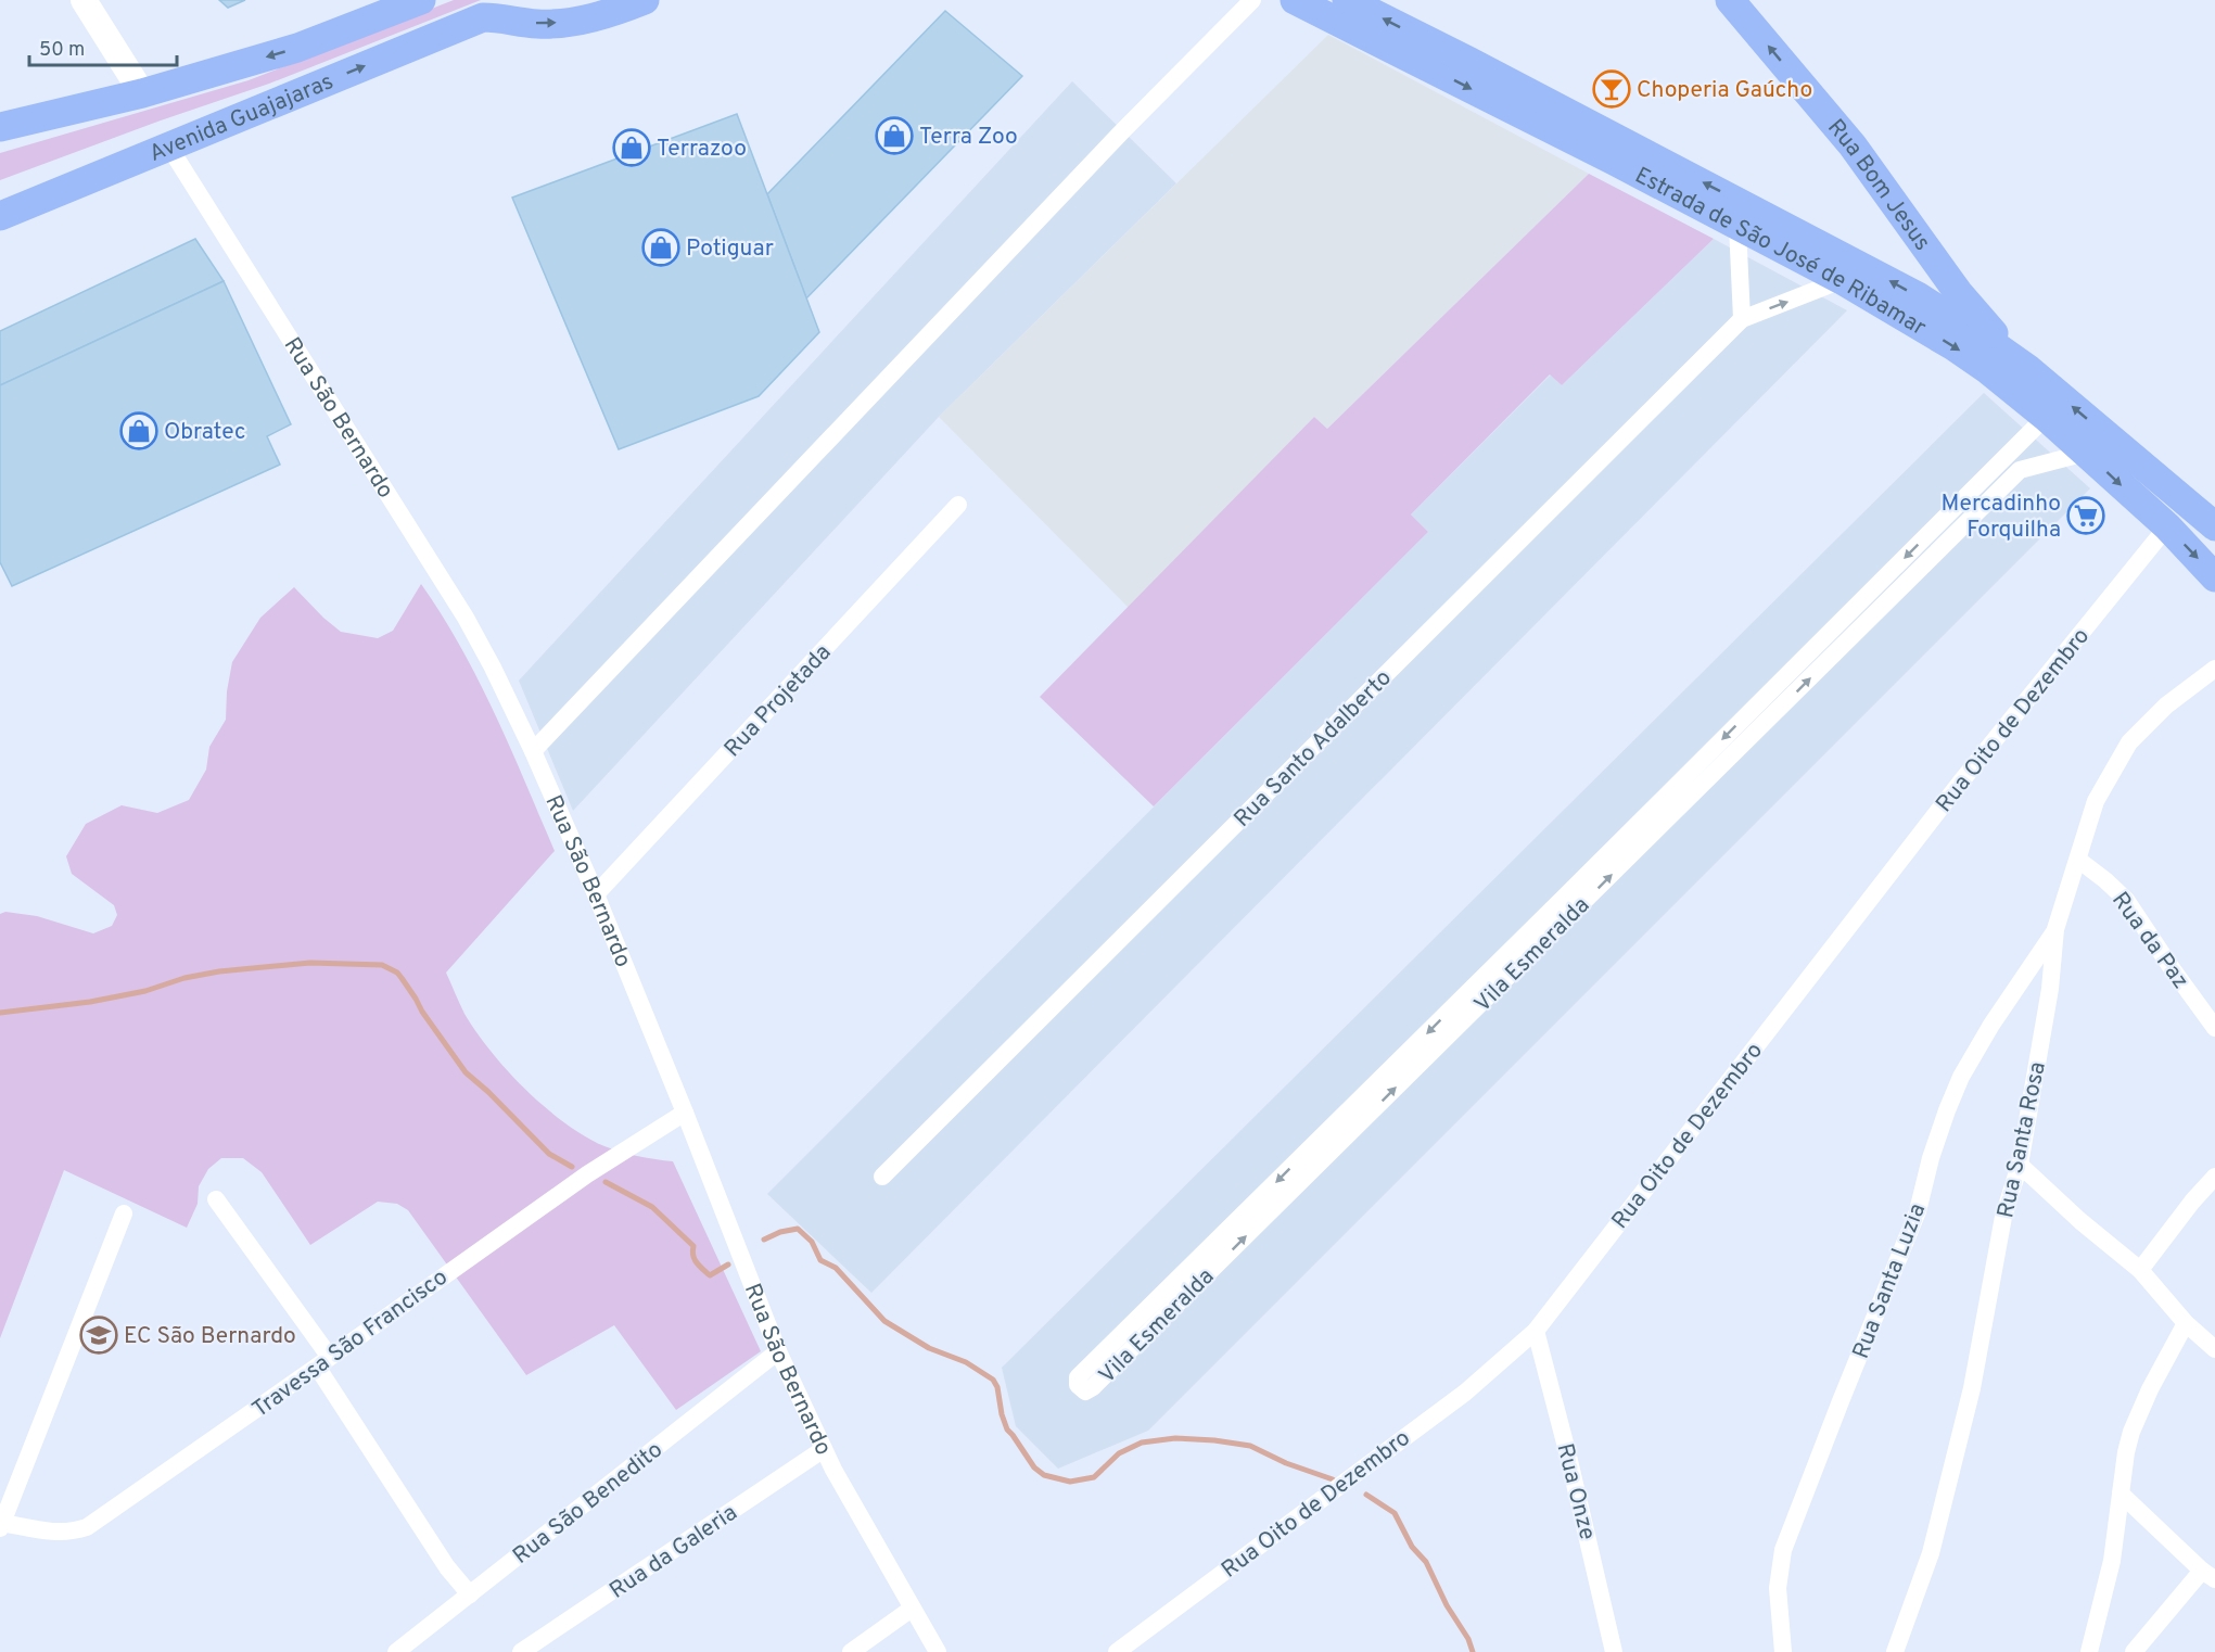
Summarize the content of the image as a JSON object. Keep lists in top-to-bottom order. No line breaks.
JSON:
{"streets":{"main road":["Avenida Guajajaras","Rua Bom Jesus","Estrada de São José de Ribamar"],"street":["Rua São Bernardo","Rua Projetada","Rua Oito de Dezembro","Rua Santo Adalberto","Rua da Paz","Vila Esmeralda","Rua Santa Rosa","Rua Santa Luzia","Travessa São Francisco","Rua Onze","Rua São Benedito","Rua da Galeria"]},"crossings":[["Avenida Guajajaras","Rua São Bernardo"],["Rua Bom Jesus","Estrada de São José de Ribamar"],["Estrada de São José de Ribamar","Rua Oito de Dezembro"],["Estrada de São José de Ribamar","Rua Santo Adalberto"],["Estrada de São José de Ribamar","Vila Esmeralda"],["Rua São Bernardo","Rua Projetada"],["Rua São Bernardo","Travessa São Francisco"],["Rua São Bernardo","Rua São Benedito"],["Rua São Bernardo","Rua da Galeria"],["Rua Oito de Dezembro","Rua Onze"],["Rua da Paz","Rua Santa Rosa"],["Rua Santa Rosa","Rua Santa Luzia"]],"one_way":["Rua Bom Jesus"],"places":{"bar":["Choperia Gaúcho"],"shop":["Terra Zoo","Terrazoo","Potiguar","Obratec"],"supermarket":["Mercadinho Forquilha"],"school or university":["EC São Bernardo"]},"scale_bar":"50 m"}
